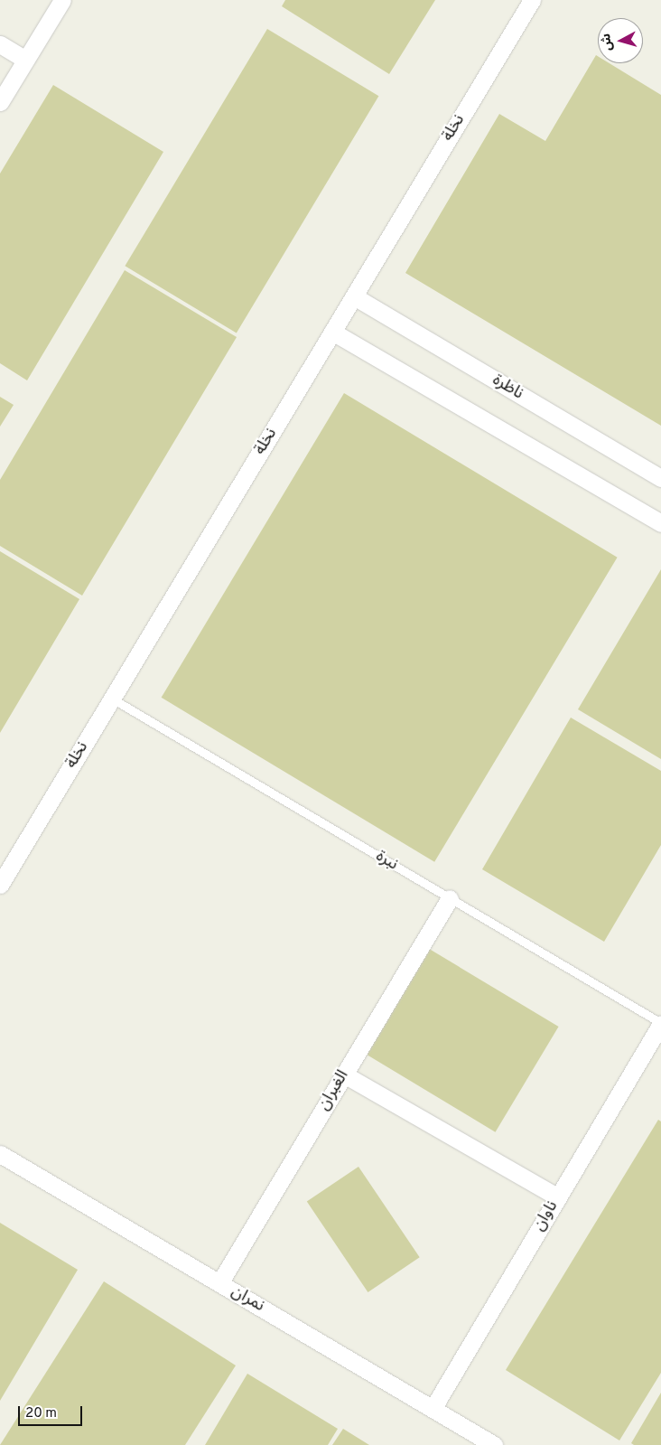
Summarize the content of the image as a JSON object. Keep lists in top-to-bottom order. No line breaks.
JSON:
{"streets":{"street":["نخلة","ناظرة","الغبران","ناوان","نمران"],"lane":["نبرة"]},"crossings":[["نخلة","ناظرة"],["نخلة","نبرة"],["نبرة","الغبران"],["نبرة","ناوان"],["الغبران","نمران"],["ناوان","نمران"]],"scale_bar":"20 m","north":"left"}
